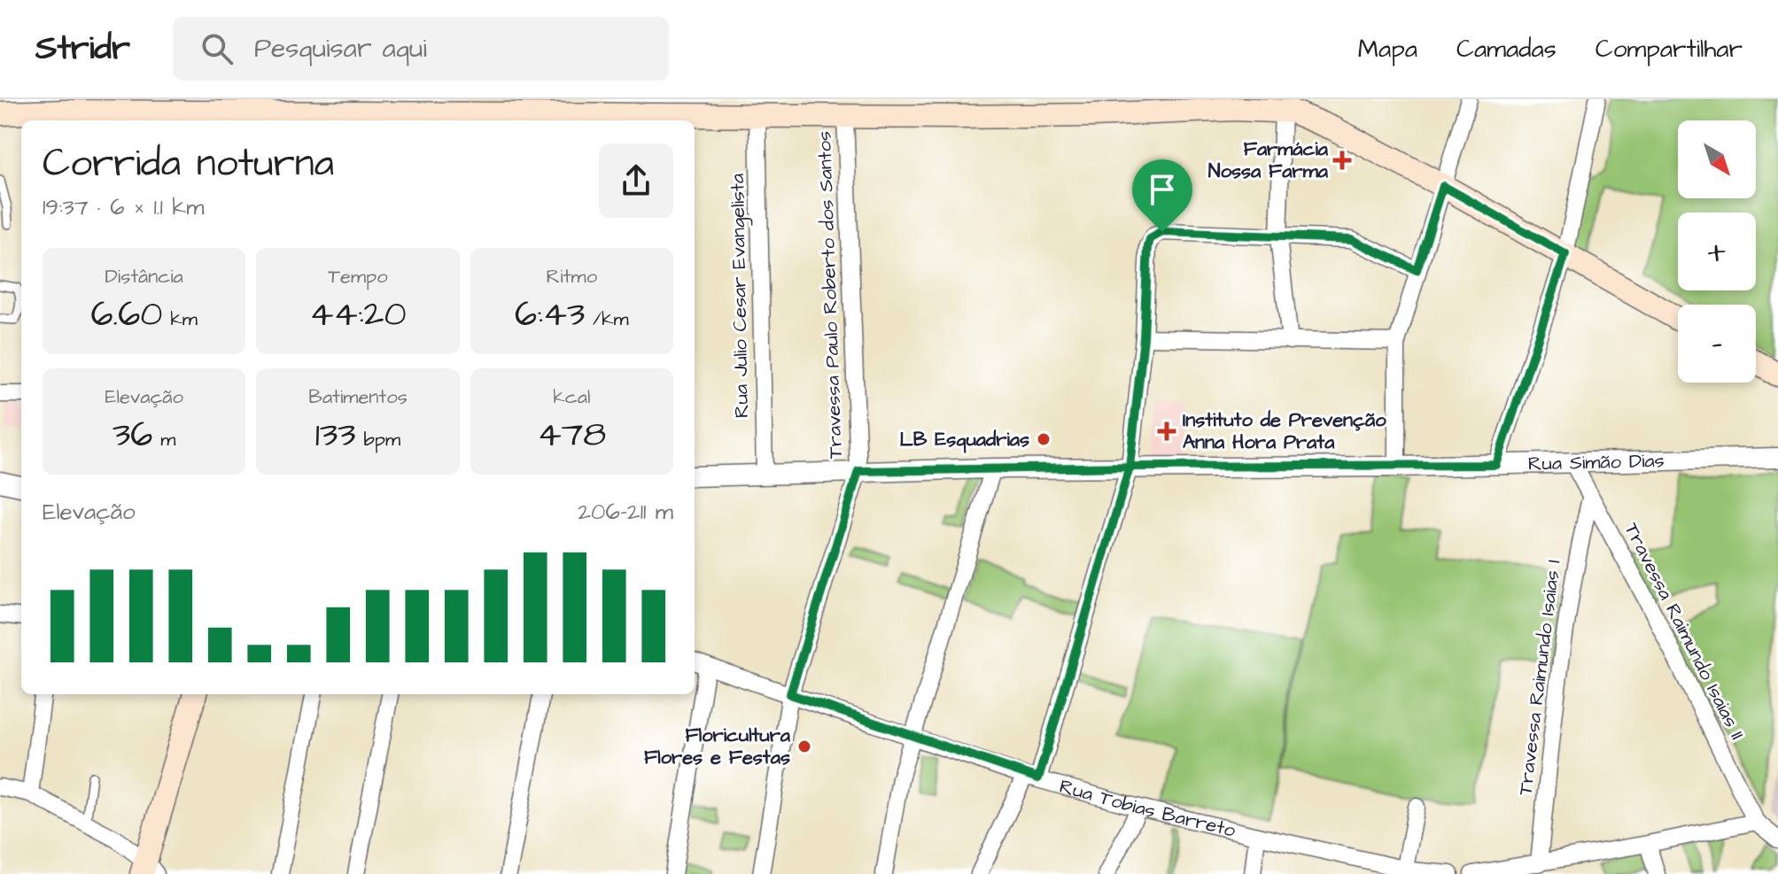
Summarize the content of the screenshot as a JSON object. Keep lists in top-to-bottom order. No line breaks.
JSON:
{"streets":{"street":["Travessa Paulo Roberto dos Santos","Rua Julio Cesar Evangelista","Rua Simão Dias","Travessa Raimundo Isaias II","Travessa Raimundo Isaias I","Rua Tobias Barreto"]},"crossings":[["Travessa Paulo Roberto dos Santos","Rua Simão Dias"],["Travessa Paulo Roberto dos Santos","Rua Tobias Barreto"],["Rua Julio Cesar Evangelista","Rua Simão Dias"],["Rua Simão Dias","Travessa Raimundo Isaias II"],["Travessa Raimundo Isaias II","Travessa Raimundo Isaias I"]],"places":{"health":["Farmácia Nossa Farma","Instituto de Prevenção Anna Hora Prata"],"other":["LB Esquadrias","Floricultura Flores e Festas"]},"north":"bottom right","page":{"header":"Stridr","search":"Pesquisar aqui","nav":["Mapa","Camadas","Compartilhar"],"map_buttons":["+","−"],"heading":["Corrida noturna","19:37 · 6 × 1.1 km"],"stats":[["Distância","6.60 km"],["Tempo","44:20"],["Ritmo","6:43 /km"],["Elevação","36 m"],["Batimentos","133 bpm"],["kcal","478"]],"chart":["Elevação","206–211 m"]}}
